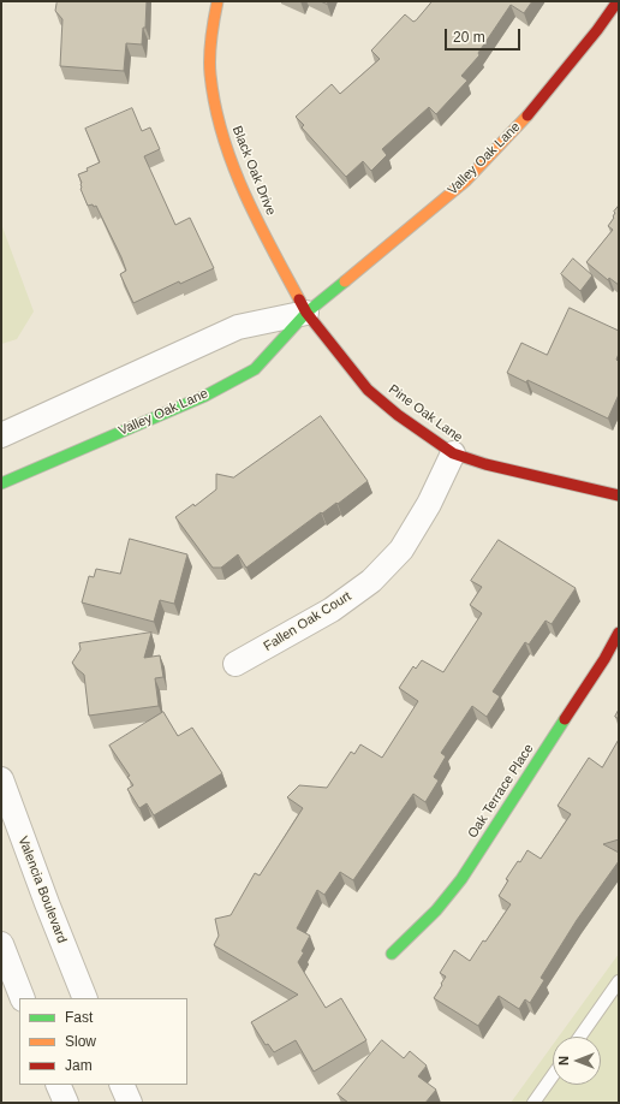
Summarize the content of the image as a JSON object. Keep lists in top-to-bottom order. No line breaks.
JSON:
{"streets":{"street":["Valley Oak Lane","Black Oak Drive","Pine Oak Lane","Fallen Oak Court","Oak Terrace Place","Valencia Boulevard"]},"crossings":[["Valley Oak Lane","Black Oak Drive"],["Valley Oak Lane","Pine Oak Lane"],["Black Oak Drive","Pine Oak Lane"],["Pine Oak Lane","Fallen Oak Court"]],"legend":["Fast","Slow","Jam"],"scale_bar":"20 m","north":"left"}
